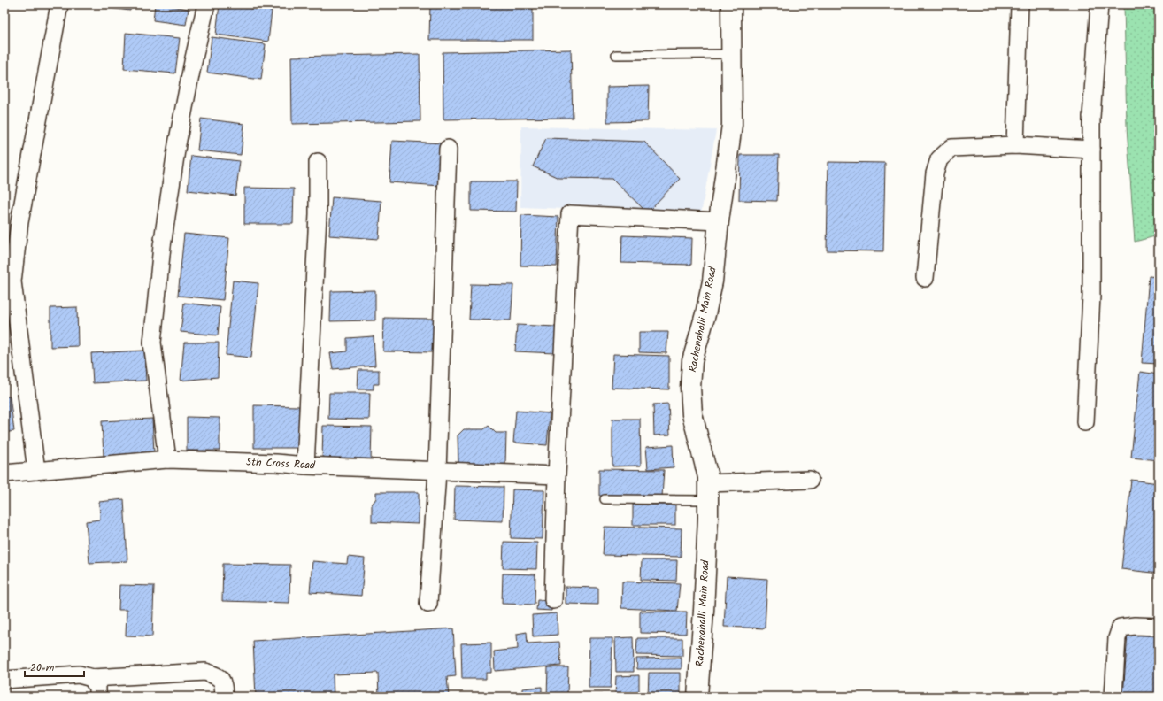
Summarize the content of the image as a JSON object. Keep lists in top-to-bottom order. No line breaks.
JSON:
{"streets":{"street":["Rachenahalli Main Road","5th Cross Road"]},"scale_bar":"20 m"}
